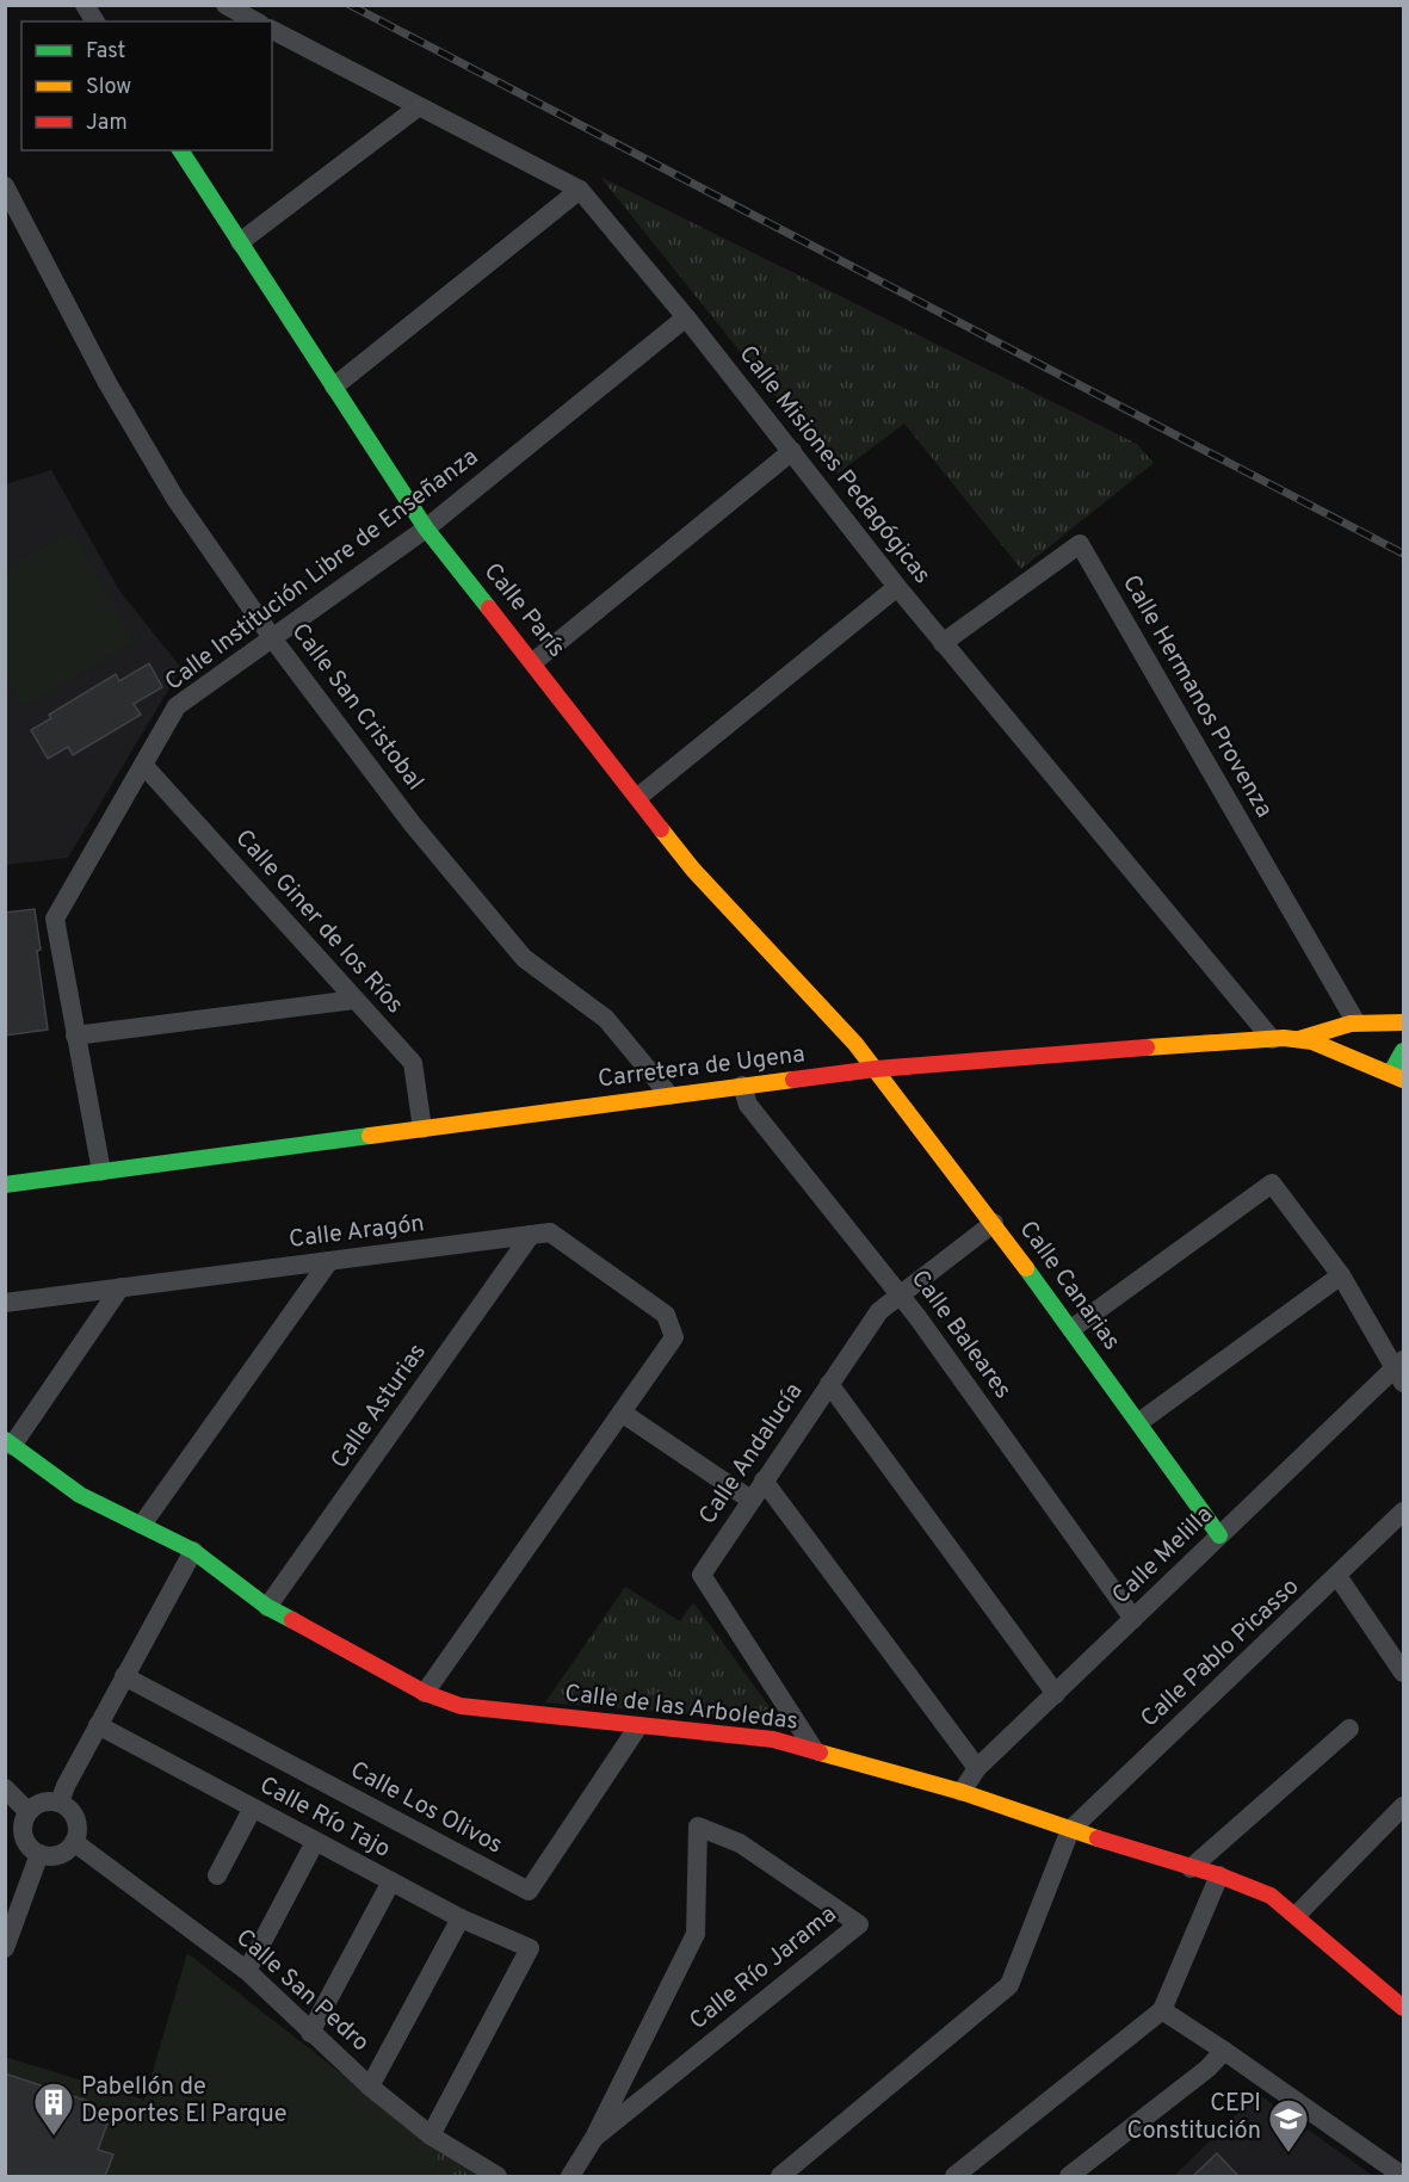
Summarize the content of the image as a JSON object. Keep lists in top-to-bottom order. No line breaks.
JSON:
{"streets":{"street":["Calle Misiones Pedagógicas","Calle Institución Libre de Enseñanza","Calle París","Calle Hermanos Provenza","Calle San Cristobal","Calle Giner de los Ríos","Carretera de Ugena","Calle Aragón","Calle Canarias","Calle Baleares","Calle Asturias","Calle Andalucía","Calle Melilla","Calle Pablo Picasso","Calle de las Arboledas","Calle Los Olivos","Calle Río Tajo","Calle Río Jarama","Calle San Pedro"]},"crossings":[["Calle Misiones Pedagógicas","Calle Institución Libre de Enseñanza"],["Calle Misiones Pedagógicas","Calle Hermanos Provenza"],["Calle Misiones Pedagógicas","Carretera de Ugena"],["Calle Institución Libre de Enseñanza","Calle París"],["Calle Institución Libre de Enseñanza","Calle San Cristobal"],["Calle Institución Libre de Enseñanza","Calle Giner de los Ríos"],["Calle Institución Libre de Enseñanza","Carretera de Ugena"],["Calle París","Carretera de Ugena"],["Calle París","Calle Canarias"],["Calle Hermanos Provenza","Carretera de Ugena"],["Calle San Cristobal","Carretera de Ugena"],["Calle Giner de los Ríos","Carretera de Ugena"],["Carretera de Ugena","Calle Canarias"],["Carretera de Ugena","Calle Baleares"],["Calle Aragón","Calle Asturias"],["Calle Canarias","Calle Andalucía"],["Calle Canarias","Calle Melilla"],["Calle Baleares","Calle Andalucía"],["Calle Baleares","Calle Melilla"],["Calle Asturias","Calle de las Arboledas"],["Calle Andalucía","Calle de las Arboledas"],["Calle Melilla","Calle de las Arboledas"],["Calle Pablo Picasso","Calle de las Arboledas"],["Calle de las Arboledas","Calle Los Olivos"],["Calle Río Tajo","Calle San Pedro"]],"places":{"building":["Pabellón de Deportes El Parque"],"school or university":["CEPI Constitución"]},"legend":["Fast","Slow","Jam"]}
